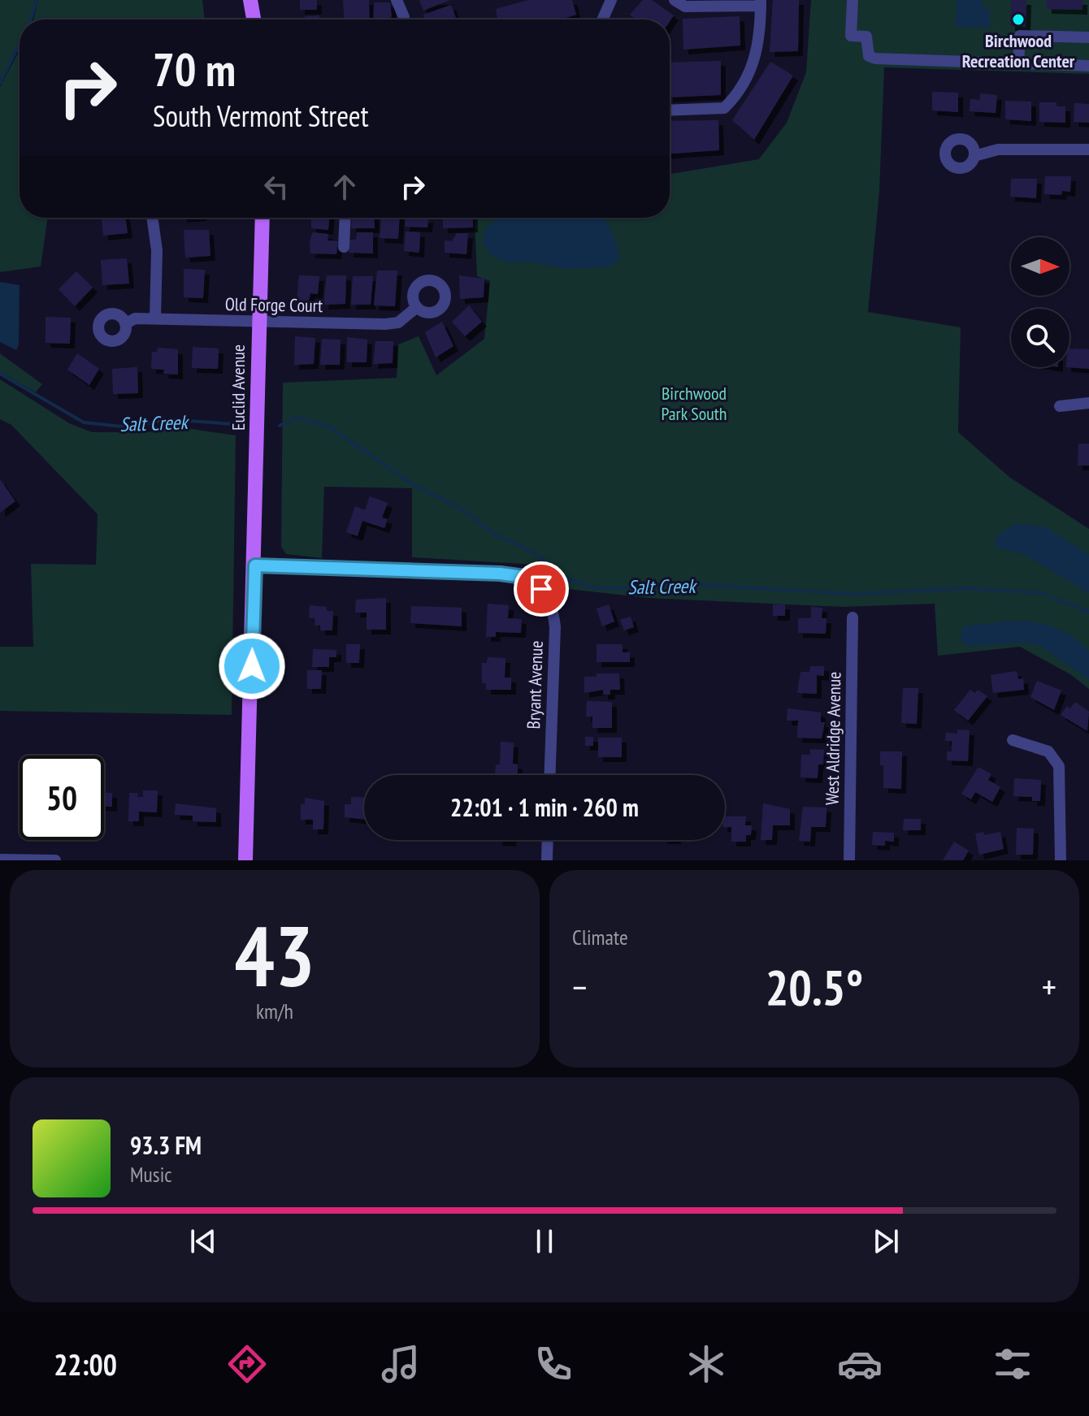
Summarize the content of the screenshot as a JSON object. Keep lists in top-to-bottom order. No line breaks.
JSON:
{"streets":{"main road":["Euclid Avenue"],"street":["Old Forge Court","Bryant Avenue","West Aldridge Avenue"]},"crossings":[["Old Forge Court","Euclid Avenue"],["Euclid Avenue","Bryant Avenue"]],"water":["Salt Creek"],"parks":["Birchwood Park South"],"places":["Birchwood Recreation Center"],"north":"right","page":{"turn":["70 m","South Vermont Street"],"limit":"50","trip":"22:01 · 1 min · 260 m","tile":[["43","km/h"],"Climate"],"heat":["−","20.5°","+"],"song":["93.3 FM","Music"],"tabs":"22:00"}}
